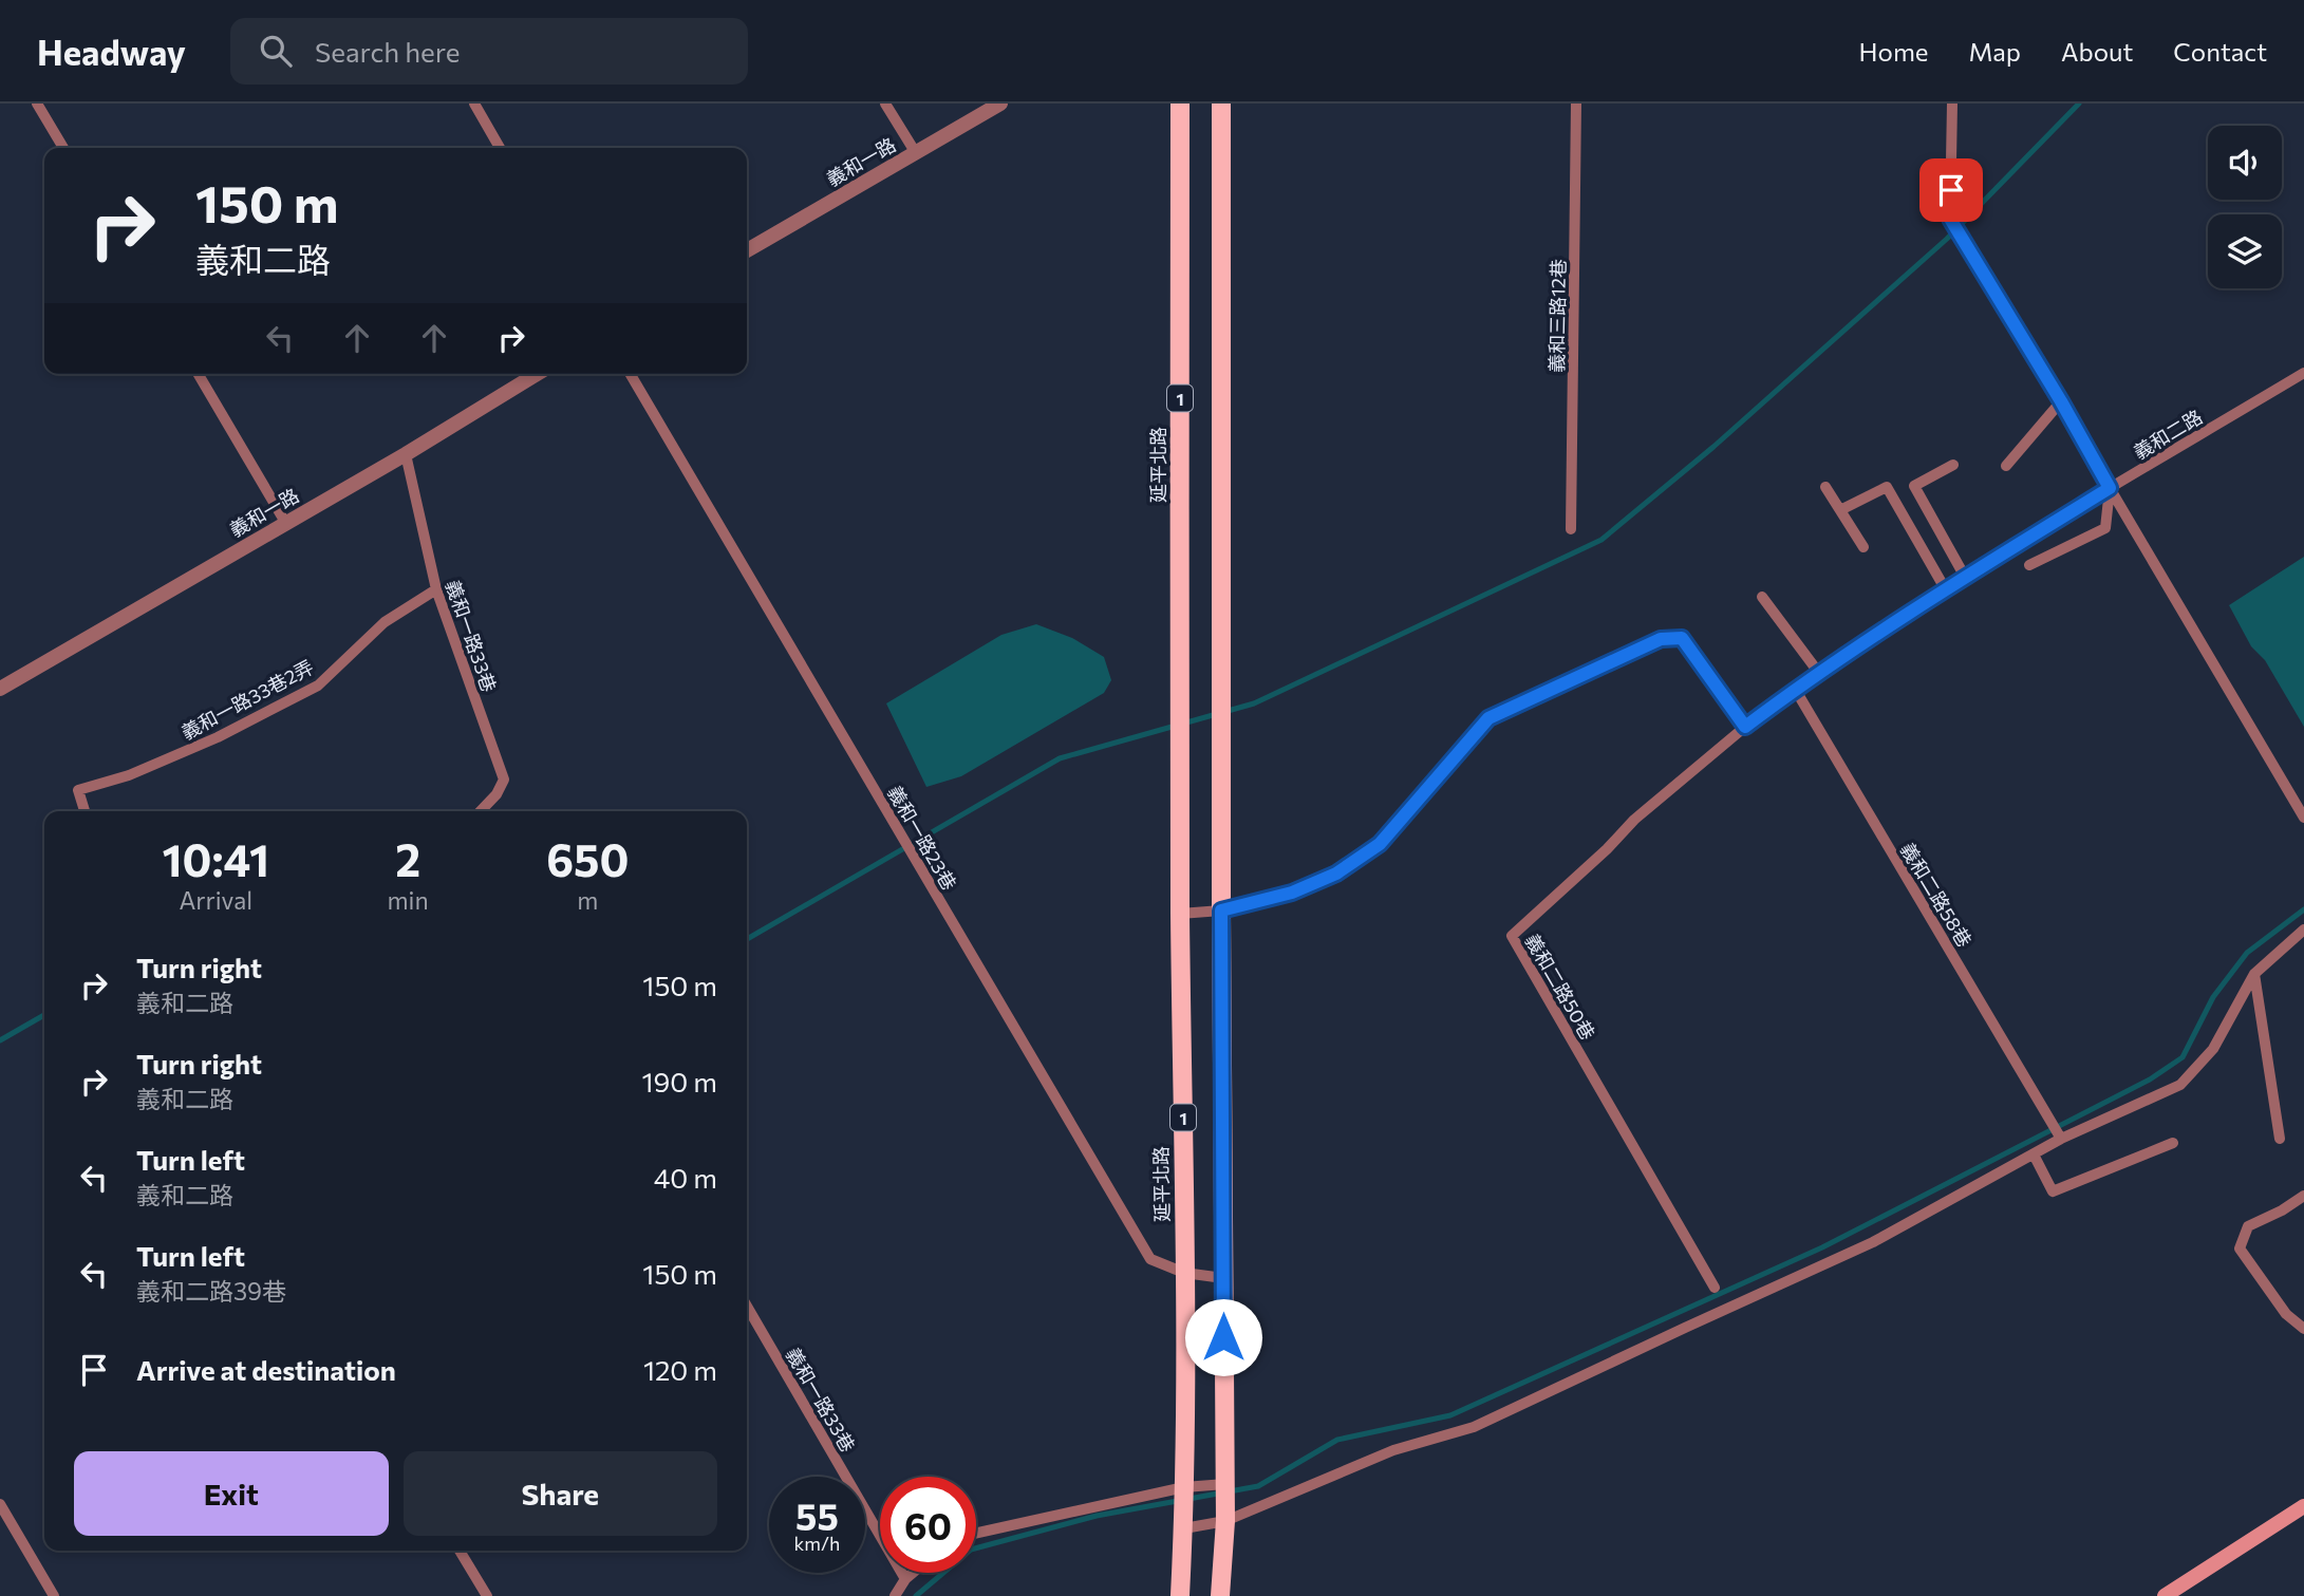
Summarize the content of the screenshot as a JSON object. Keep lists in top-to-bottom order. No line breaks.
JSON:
{"streets":{"main road":["1","延平北路"],"street":["義和一路"],"lane":["義和三路12巷","義和二路","義和一路33巷","義和一路33巷2弄","義和一路23巷","義和二路58巷","義和二路50巷"]},"crossings":[["義和一路","義和一路33巷"],["1","延平北路"],["1","義和一路23巷"],["義和二路","義和二路58巷"],["義和二路","義和二路50巷"],["延平北路","義和一路23巷"],["義和一路33巷","義和一路33巷2弄"]],"page":{"header":"Headway","search":"Search here","nav":["Home","Map","About","Contact"],"turn":["150 m","義和二路"],"eta":["10:41","Arrival","2","min","650","m"],"list":[{"name":"Turn right","note":"義和二路","value":"150 m"},{"name":"Turn right","note":"義和二路","value":"190 m"},{"name":"Turn left","note":"義和二路","value":"40 m"},{"name":"Turn left","note":"義和二路39巷","value":"150 m"},{"name":"Arrive at destination","value":"120 m"}],"buttons":["Exit","Share"],"speed":"55 km/h","limit":"60"}}
